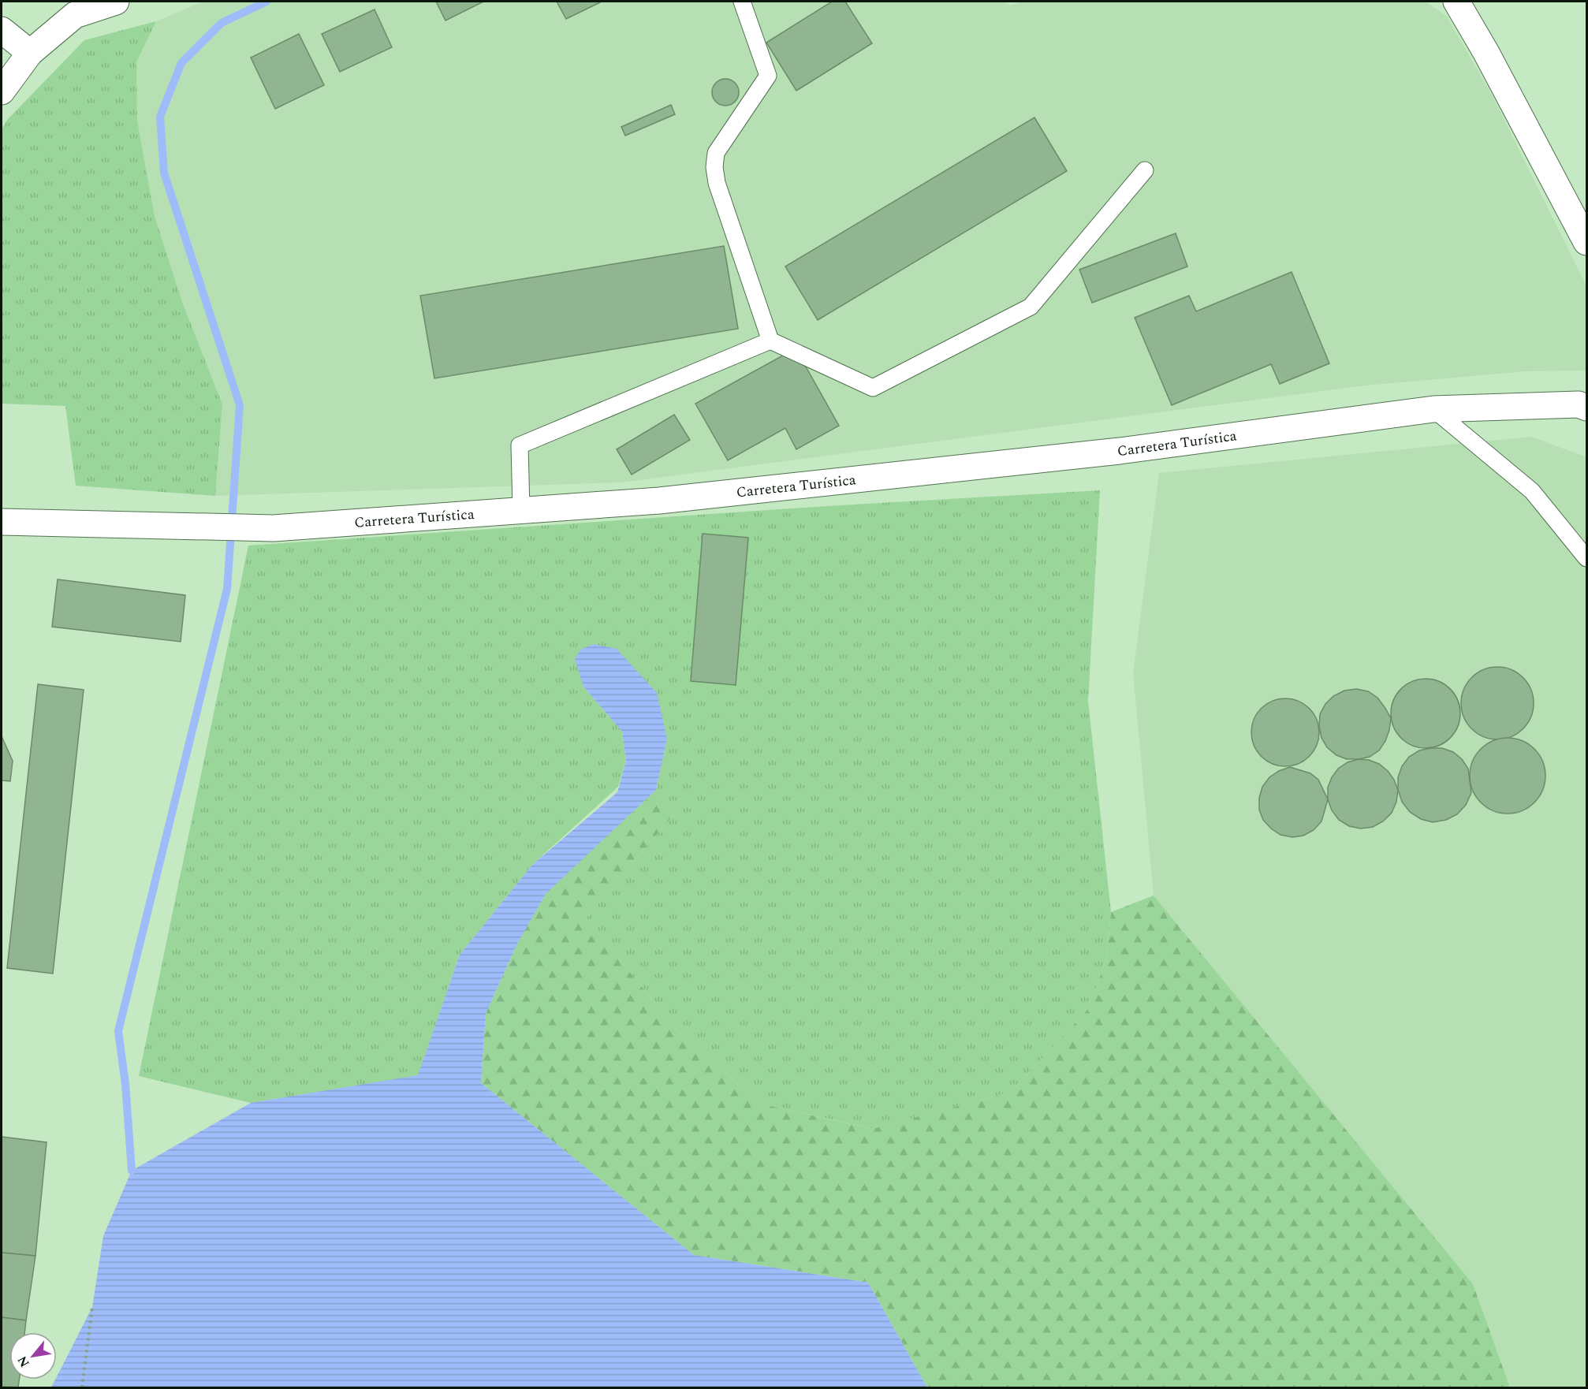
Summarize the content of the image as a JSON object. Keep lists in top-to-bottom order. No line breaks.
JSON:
{"streets":{"main road":["Carretera Turística"]},"north":"bottom left"}
